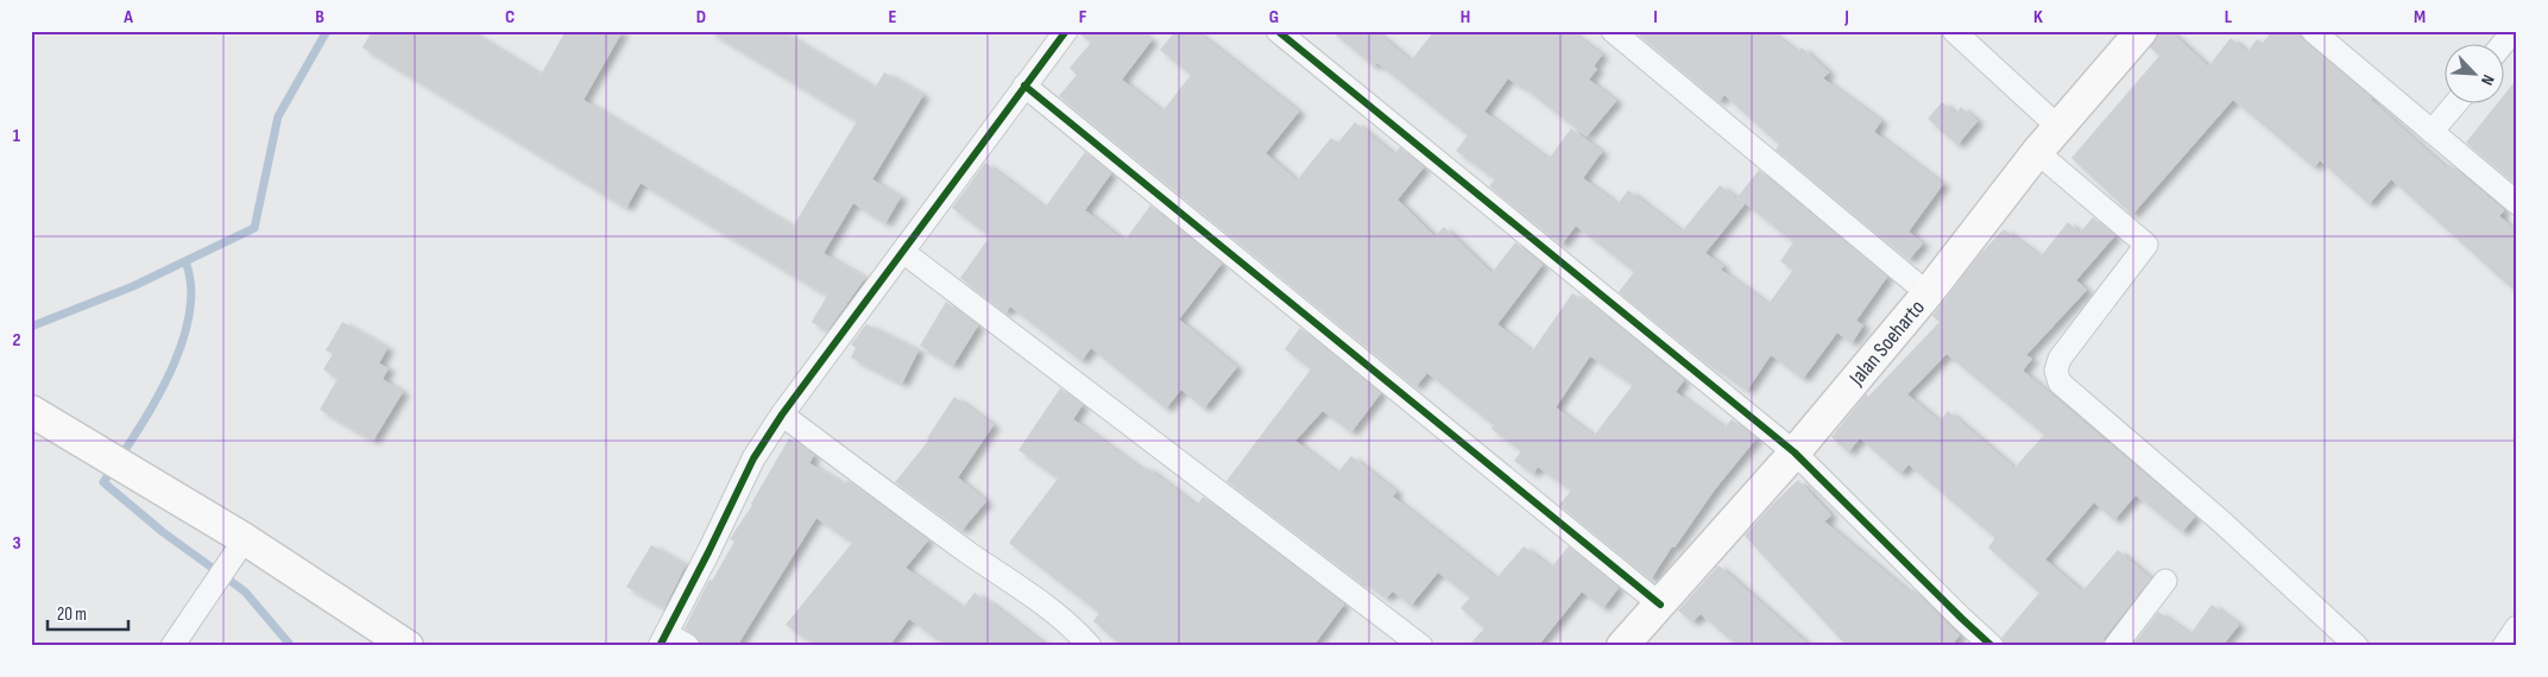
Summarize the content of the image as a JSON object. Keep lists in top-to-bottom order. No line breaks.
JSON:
{"streets":{"street":["Jalan Soeharto"]},"scale_bar":"20 m","north":"bottom right","grid":{"columns":["A","B","C","D","E","F","G","H","I","J","K","L","M"],"rows":["1","2","3"]}}
